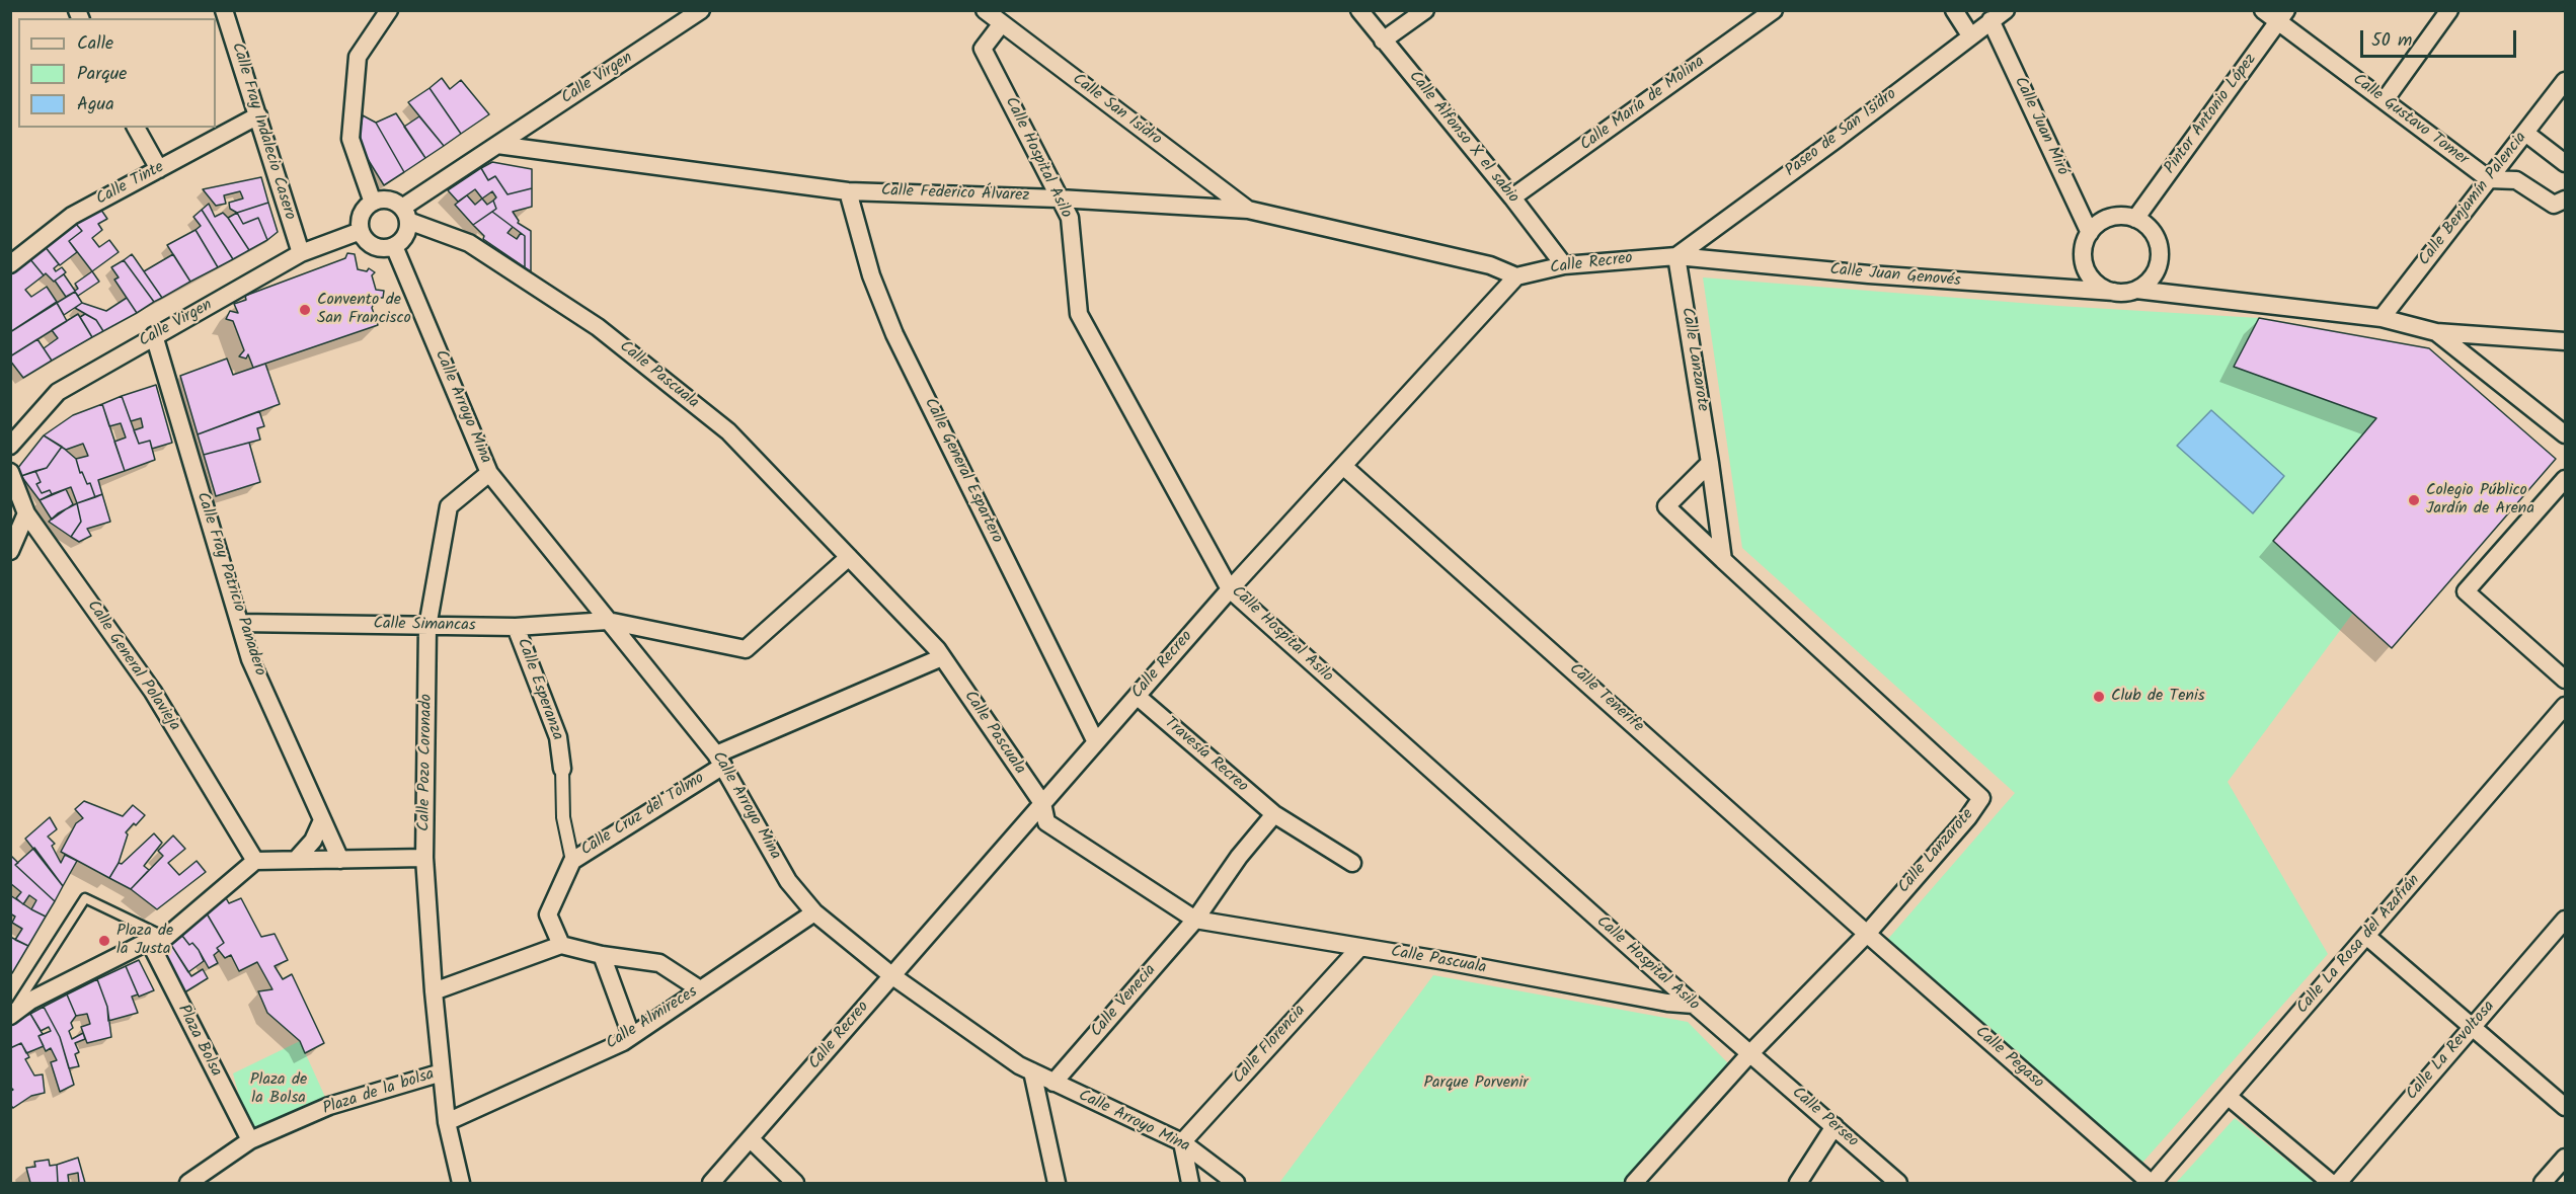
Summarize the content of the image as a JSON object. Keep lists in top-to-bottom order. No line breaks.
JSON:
{"streets":{"street":["Calle Virgen","Calle María de Molina","Calle San Isidro","Pintor Antonio López","Calle Gustavo Tomer","Calle Juan Miró","Calle Fray Indalecio Casero","Paseo de San Isidro","Calle Alfonso X el sabio","Calle Hospital Asilo","Calle Tinte","Calle Federico Álvarez","Calle Benjamín Palencia","Calle Recreo","Calle Juan Genovés","Calle Lanzarote","Calle Pascuala","Calle Arroyo Mina","Calle General Espartero","Calle Fray Patricio Panadero","Calle Simancas","Calle General Polavieja","Calle Esperanza","Calle Tenerife","Travesía Recreo","Calle Pozo Coronado","Calle Cruz del Tolmo","Calle La Rosa del Azafrán","Calle Venecia","Calle Almireces","Plaza Bolsa","Calle Florencia","Calle La Revoltosa","Calle Pegaso","Plaza de la bolsa","Calle Perseo"]},"crossings":[["Calle Virgen","Calle Fray Indalecio Casero"],["Calle Virgen","Calle Federico Álvarez"],["Calle Virgen","Calle Pascuala"],["Calle Virgen","Calle Arroyo Mina"],["Calle Virgen","Calle Fray Patricio Panadero"],["Calle María de Molina","Calle Alfonso X el sabio"],["Calle San Isidro","Calle Hospital Asilo"],["Calle San Isidro","Calle Federico Álvarez"],["Pintor Antonio López","Calle Gustavo Tomer"],["Pintor Antonio López","Calle Juan Miró"],["Pintor Antonio López","Calle Juan Genovés"],["Calle Gustavo Tomer","Calle Benjamín Palencia"],["Calle Juan Miró","Paseo de San Isidro"],["Calle Juan Miró","Calle Juan Genovés"],["Calle Fray Indalecio Casero","Calle Tinte"],["Paseo de San Isidro","Calle Recreo"],["Paseo de San Isidro","Calle Juan Genovés"],["Paseo de San Isidro","Calle Lanzarote"],["Calle Alfonso X el sabio","Calle Recreo"],["Calle Hospital Asilo","Calle Federico Álvarez"],["Calle Hospital Asilo","Calle Recreo"],["Calle Hospital Asilo","Calle Lanzarote"],["Calle Hospital Asilo","Calle Pascuala"],["Calle Hospital Asilo","Calle Perseo"],["Calle Federico Álvarez","Calle Recreo"],["Calle Federico Álvarez","Calle General Espartero"],["Calle Recreo","Calle Juan Genovés"],["Calle Recreo","Calle Lanzarote"],["Calle Recreo","Calle Pascuala"],["Calle Recreo","Calle Arroyo Mina"],["Calle Recreo","Calle General Espartero"],["Calle Recreo","Calle Tenerife"],["Calle Recreo","Travesía Recreo"],["Calle Juan Genovés","Calle Lanzarote"],["Calle Lanzarote","Calle Tenerife"],["Calle Lanzarote","Calle Pegaso"],["Calle Lanzarote","Calle Perseo"],["Calle Pascuala","Calle Arroyo Mina"],["Calle Pascuala","Calle Simancas"],["Calle Pascuala","Calle Cruz del Tolmo"],["Calle Pascuala","Calle Venecia"],["Calle Pascuala","Calle Florencia"],["Calle Arroyo Mina","Calle Simancas"],["Calle Arroyo Mina","Calle Pozo Coronado"],["Calle Arroyo Mina","Calle Cruz del Tolmo"],["Calle Arroyo Mina","Calle Venecia"],["Calle Arroyo Mina","Calle Almireces"],["Calle Arroyo Mina","Calle Florencia"],["Calle Fray Patricio Panadero","Calle Simancas"],["Calle Simancas","Calle Esperanza"],["Calle Simancas","Calle Pozo Coronado"],["Calle Esperanza","Calle Cruz del Tolmo"],["Calle Tenerife","Calle Pegaso"],["Calle Pozo Coronado","Calle Almireces"],["Calle Pozo Coronado","Plaza de la bolsa"],["Calle La Rosa del Azafrán","Calle Pegaso"],["Plaza Bolsa","Plaza de la bolsa"]],"parks":["Plaza de la Bolsa","Parque Porvenir"],"places":["Convento de San Francisco","Colegio Público Jardín de Arena","Club de Tenis","Plaza de la Justa"],"legend":["Calle","Parque","Agua"],"scale_bar":"50 m"}
